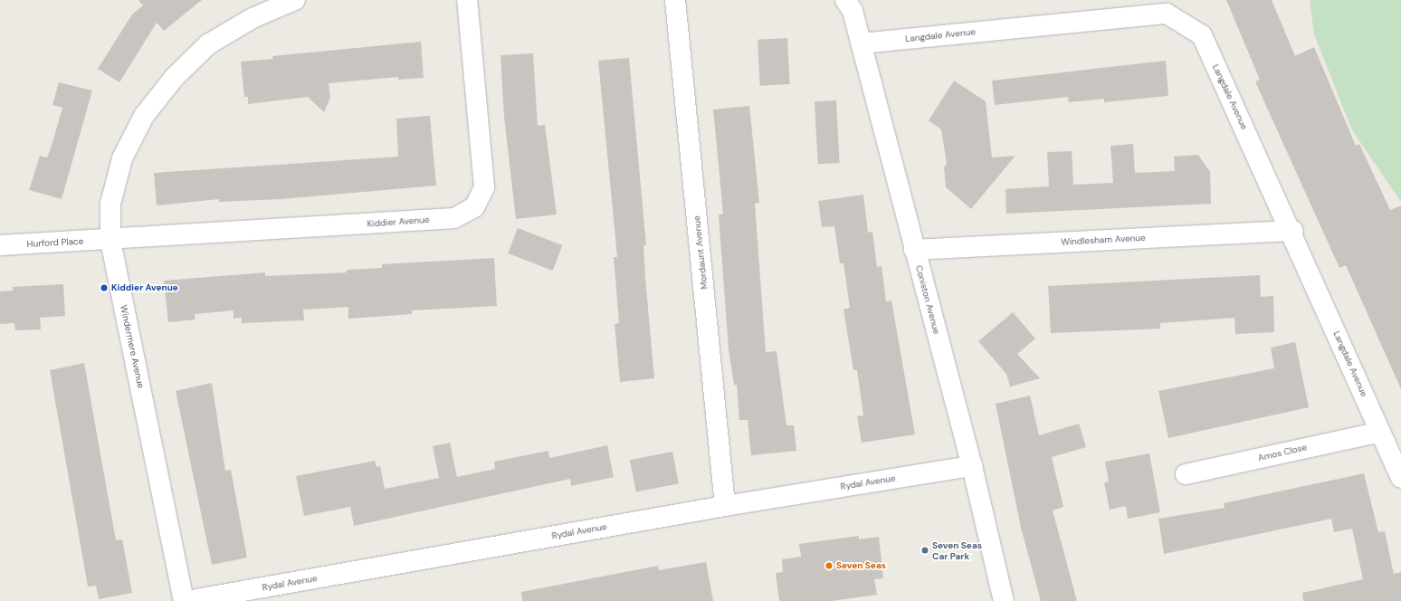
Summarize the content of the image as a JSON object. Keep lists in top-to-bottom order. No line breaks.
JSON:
{"streets":{"street":["Langdale Avenue","Kiddier Avenue","Windlesham Avenue","Hurford Place","Mordaunt Avenue","Coniston Avenue","Windermere Avenue","Amos Close","Rydal Avenue"]},"crossings":[["Langdale Avenue","Windlesham Avenue"],["Langdale Avenue","Coniston Avenue"],["Langdale Avenue","Amos Close"],["Kiddier Avenue","Hurford Place"],["Kiddier Avenue","Windermere Avenue"],["Windlesham Avenue","Coniston Avenue"],["Hurford Place","Windermere Avenue"],["Mordaunt Avenue","Rydal Avenue"],["Coniston Avenue","Rydal Avenue"],["Windermere Avenue","Rydal Avenue"]],"places":["Kiddier Avenue","Seven Seas Car Park","Seven Seas"]}
